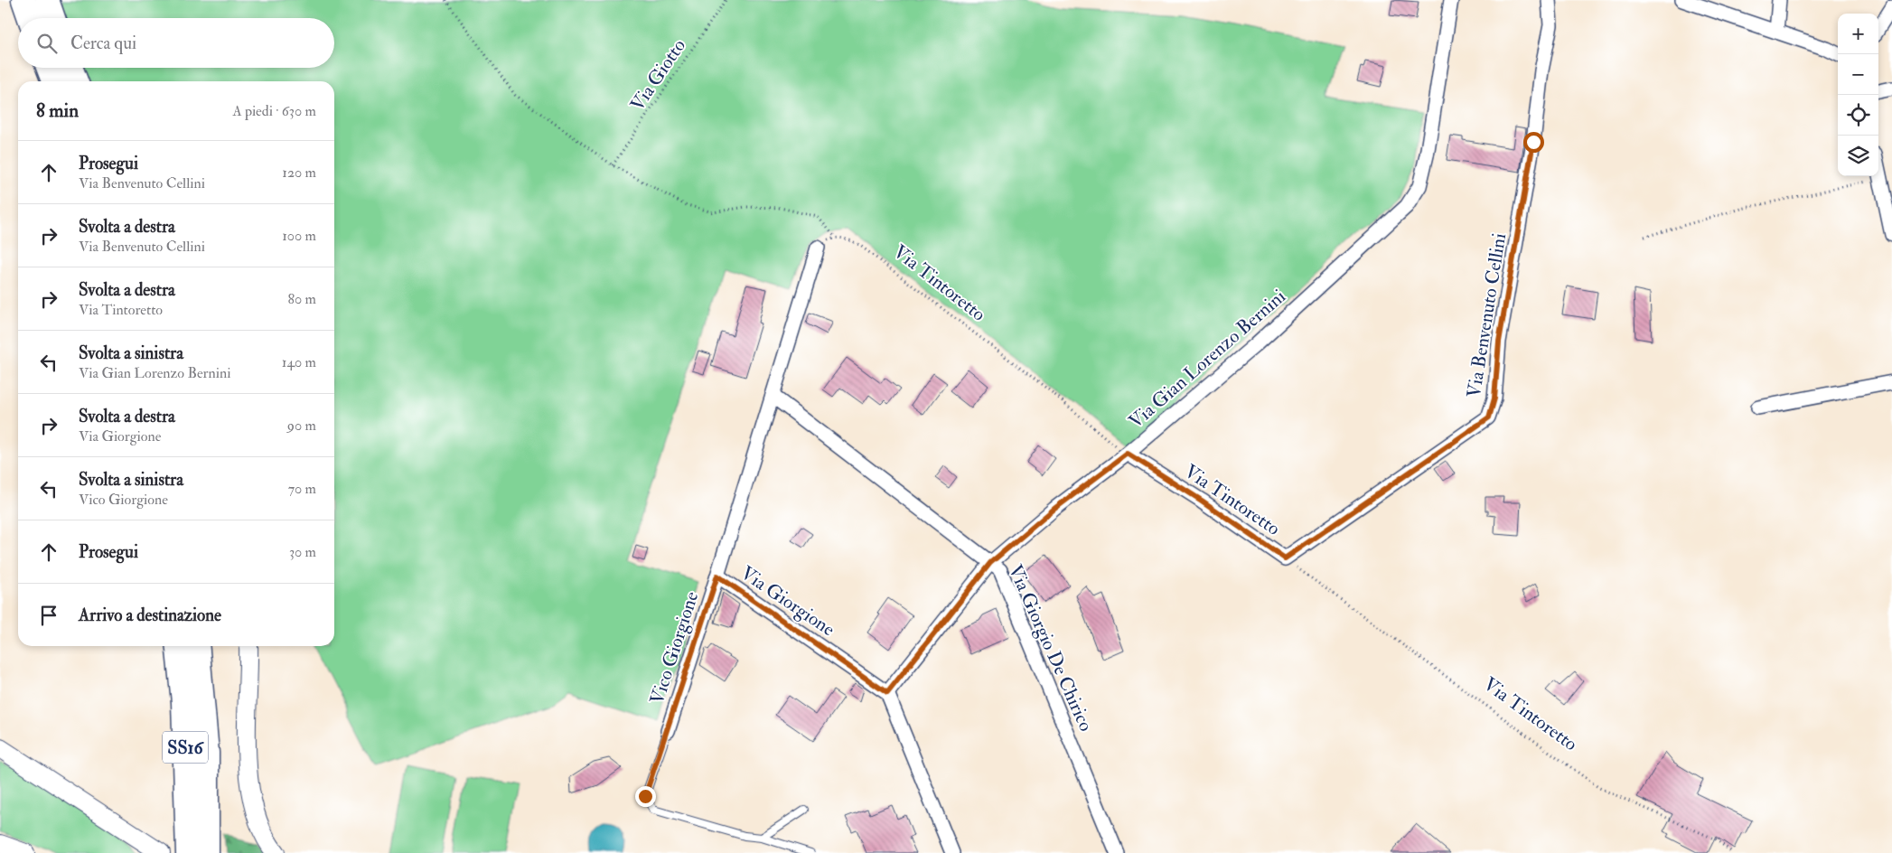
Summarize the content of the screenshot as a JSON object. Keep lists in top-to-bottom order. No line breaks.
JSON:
{"streets":{"highway":["SS16"],"street":["Via Tintoretto","Via Benvenuto Cellini","Via Gian Lorenzo Bernini","Via Giorgione","Vico Giorgione","Via Giorgio De Chirico"],"path":["Via Giotto"]},"crossings":[["Via Tintoretto","Via Benvenuto Cellini"],["Via Tintoretto","Via Gian Lorenzo Bernini"],["Via Gian Lorenzo Bernini","Via Giorgione"],["Via Gian Lorenzo Bernini","Via Giorgio De Chirico"],["Via Giorgione","Vico Giorgione"],["Via Giorgione","Via Giorgio De Chirico"]],"page":{"map_buttons":["+","−"],"search":"Cerca qui","heading":["8 min","A piedi · 630 m"],"list":[["Prosegui","Via Benvenuto Cellini","120 m"],["Svolta a destra","Via Benvenuto Cellini","100 m"],["Svolta a destra","Via Tintoretto","80 m"],["Svolta a sinistra","Via Gian Lorenzo Bernini","140 m"],["Svolta a destra","Via Giorgione","90 m"],["Svolta a sinistra","Vico Giorgione","70 m"],["Prosegui","30 m"],"Arrivo a destinazione"]}}
